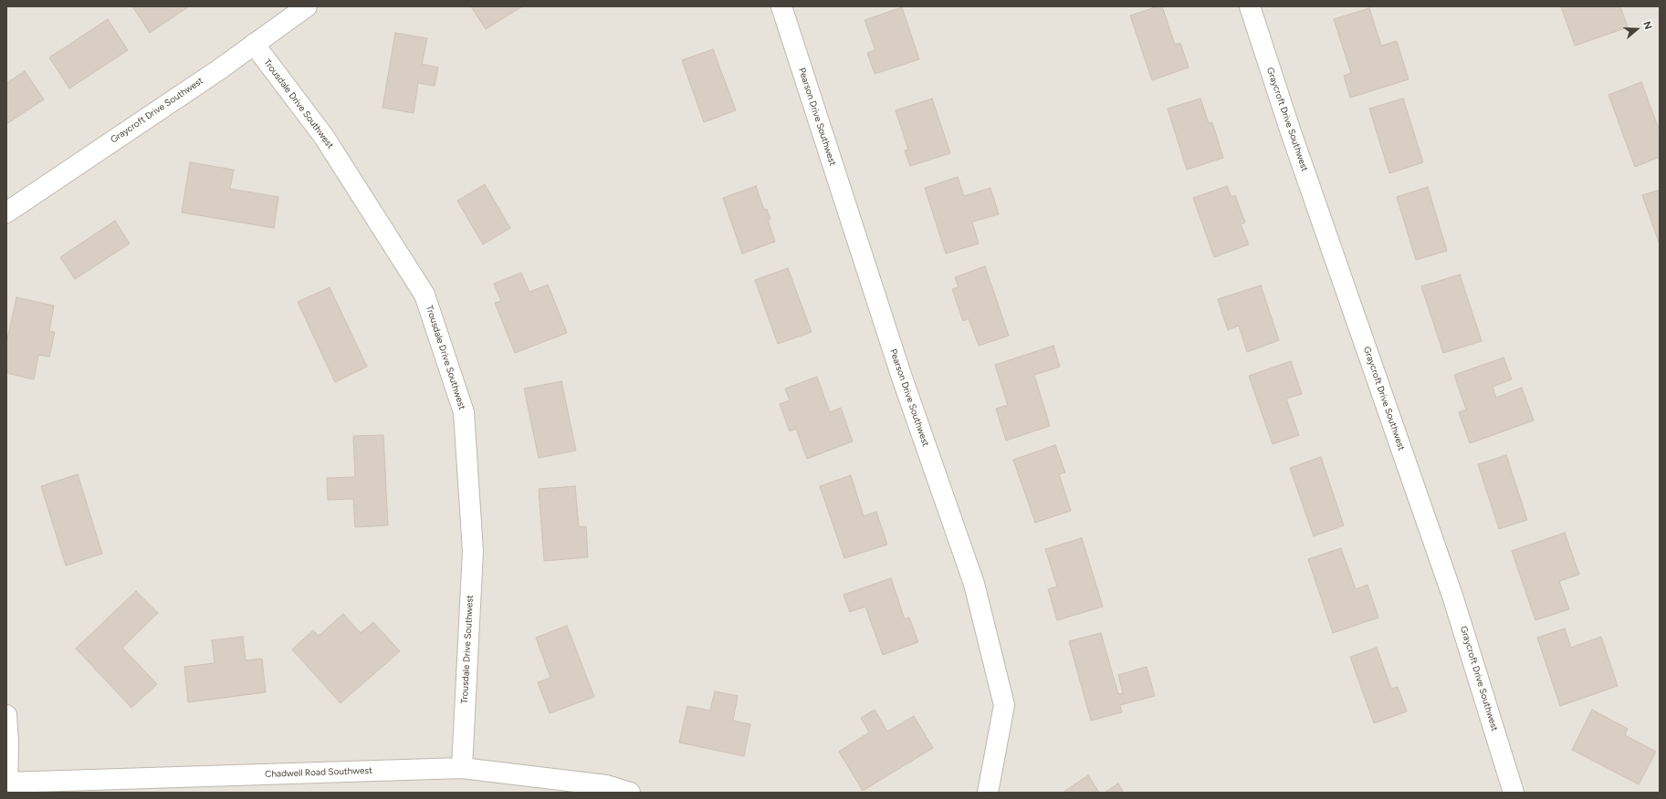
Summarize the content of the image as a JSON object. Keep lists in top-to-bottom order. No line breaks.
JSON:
{"streets":{"street":["Trousdale Drive Southwest","Graycroft Drive Southwest","Pearson Drive Southwest","Chadwell Road Southwest"]},"crossings":[["Trousdale Drive Southwest","Graycroft Drive Southwest"],["Trousdale Drive Southwest","Chadwell Road Southwest"]],"north":"right"}
